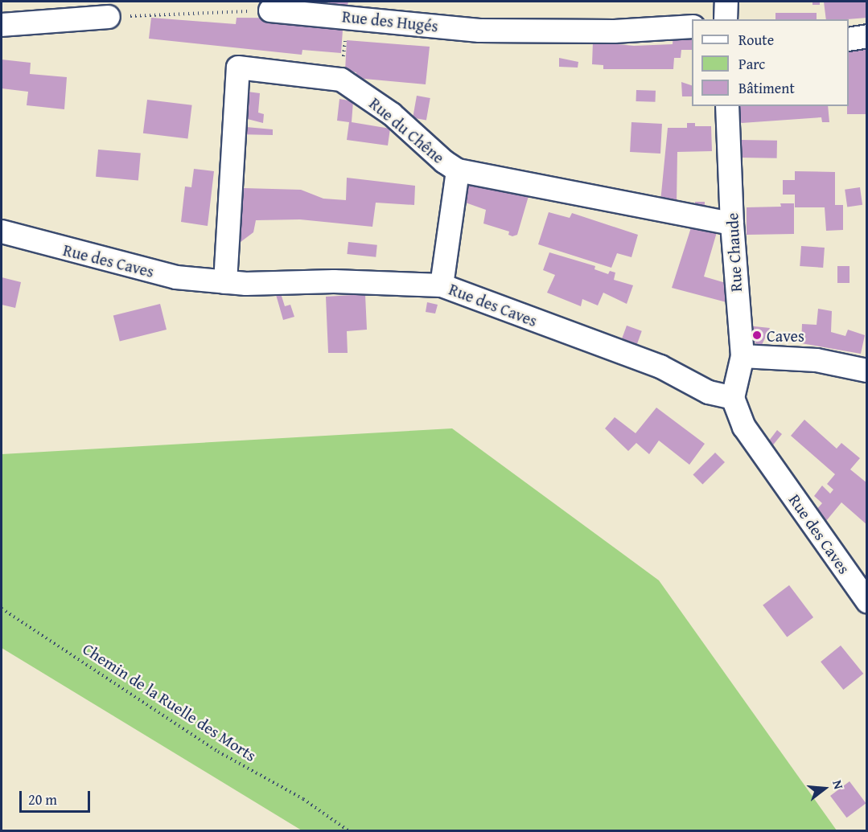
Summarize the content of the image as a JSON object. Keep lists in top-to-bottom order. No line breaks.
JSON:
{"streets":{"street":["Rue des Hugés","Rue du Chêne","Rue Chaude","Rue des Caves"],"path":["Chemin de la Ruelle des Morts"]},"crossings":[["Rue du Chêne","Rue Chaude"],["Rue du Chêne","Rue des Caves"],["Rue Chaude","Rue des Caves"]],"places":["Caves"],"legend":["Route","Parc","Bâtiment"],"scale_bar":"20 m","north":"right"}
